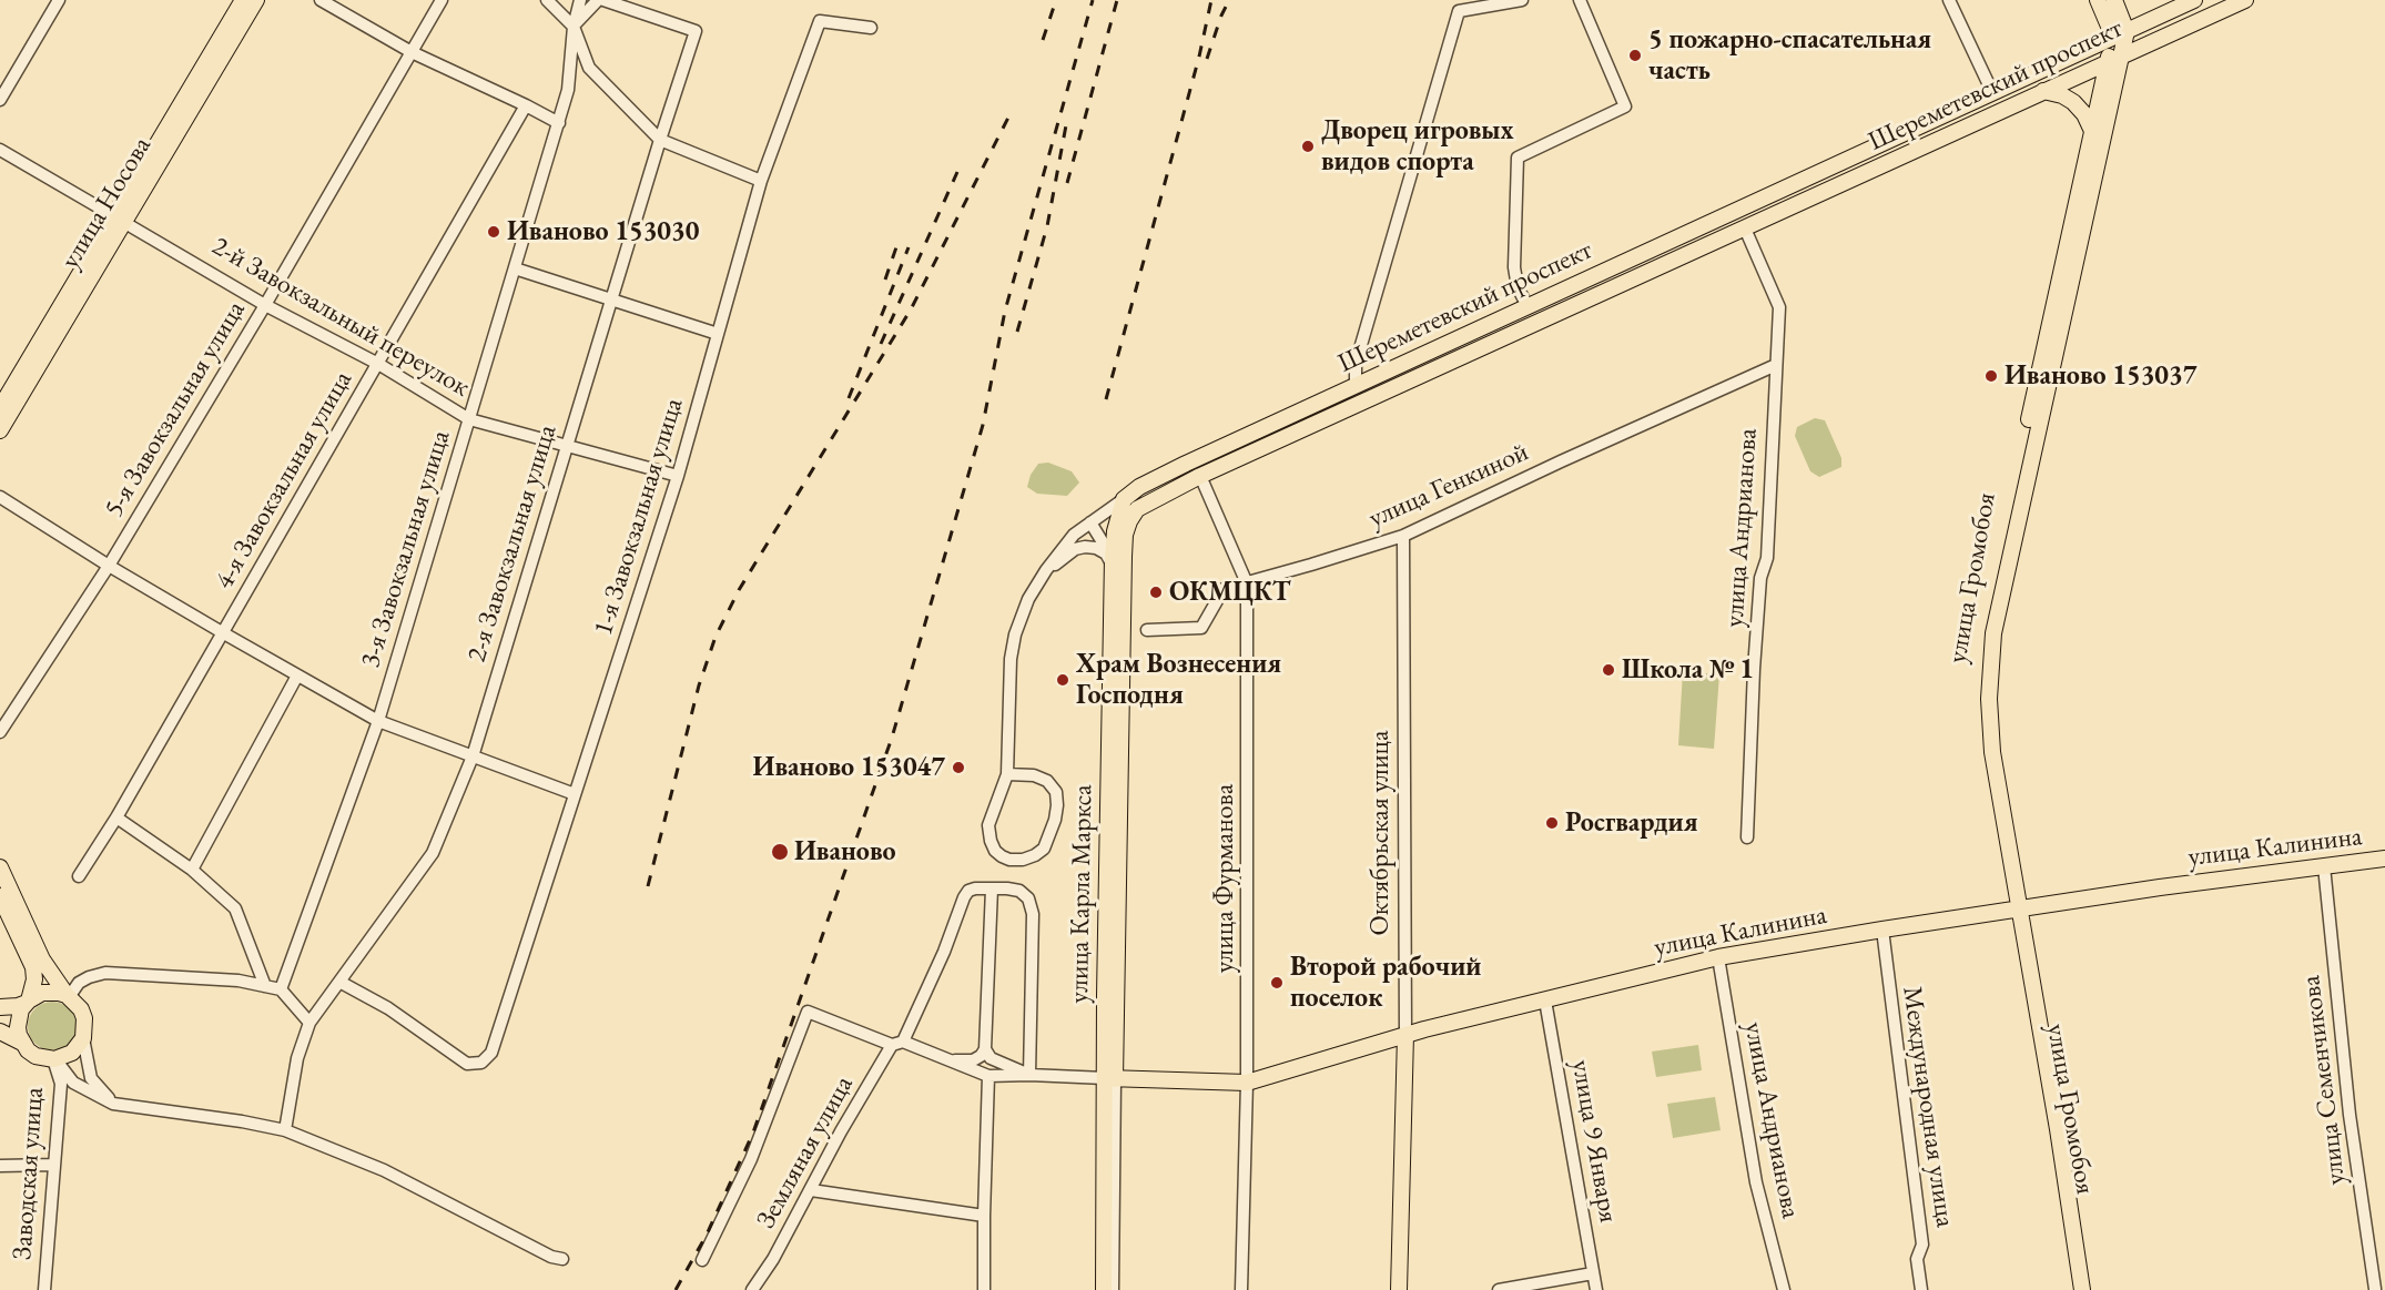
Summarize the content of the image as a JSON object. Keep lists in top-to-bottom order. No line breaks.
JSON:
{"streets":{"main road":["Шереметевский проспект","улица Носова","улица Громобоя","Октябрьская улица","улица Калинина","улица Карла Маркса"],"street":["2-й Завокзальный переулок","5-я Завокзальная улица","4-я Завокзальная улица","улица Генкиной","1-я Завокзальная улица","улица Андрианова","2-я Завокзальная улица","3-я Завокзальная улица","улица Фурманова","улица Семенчикова","Международная улица","улица 9 Января","Земляная улица","Заводская улица"]},"crossings":[["Шереметевский проспект","улица Андрианова"],["Шереметевский проспект","улица Громобоя"],["Шереметевский проспект","улица Фурманова"],["Шереметевский проспект","улица Карла Маркса"],["улица Носова","2-й Завокзальный переулок"],["2-й Завокзальный переулок","5-я Завокзальная улица"],["2-й Завокзальный переулок","4-я Завокзальная улица"],["2-й Завокзальный переулок","1-я Завокзальная улица"],["2-й Завокзальный переулок","2-я Завокзальная улица"],["2-й Завокзальный переулок","3-я Завокзальная улица"],["улица Генкиной","улица Андрианова"],["улица Генкиной","Октябрьская улица"],["улица Генкиной","улица Фурманова"],["1-я Завокзальная улица","2-я Завокзальная улица"],["улица Андрианова","улица Калинина"],["улица Громобоя","улица Калинина"],["Октябрьская улица","улица Калинина"],["улица Калинина","улица Фурманова"],["улица Калинина","улица Карла Маркса"],["улица Калинина","улица Семенчикова"],["улица Калинина","Международная улица"],["улица Калинина","улица 9 Января"]],"places":["5 пожарно-спасательная часть","Дворец игровых видов спорта","Иваново 153030","Иваново 153037","ОКМЦКТ","Школа № 1","Храм Вознесения Господня","Иваново 153047","Росгвардия","Иваново","Второй рабочий поселок"]}
